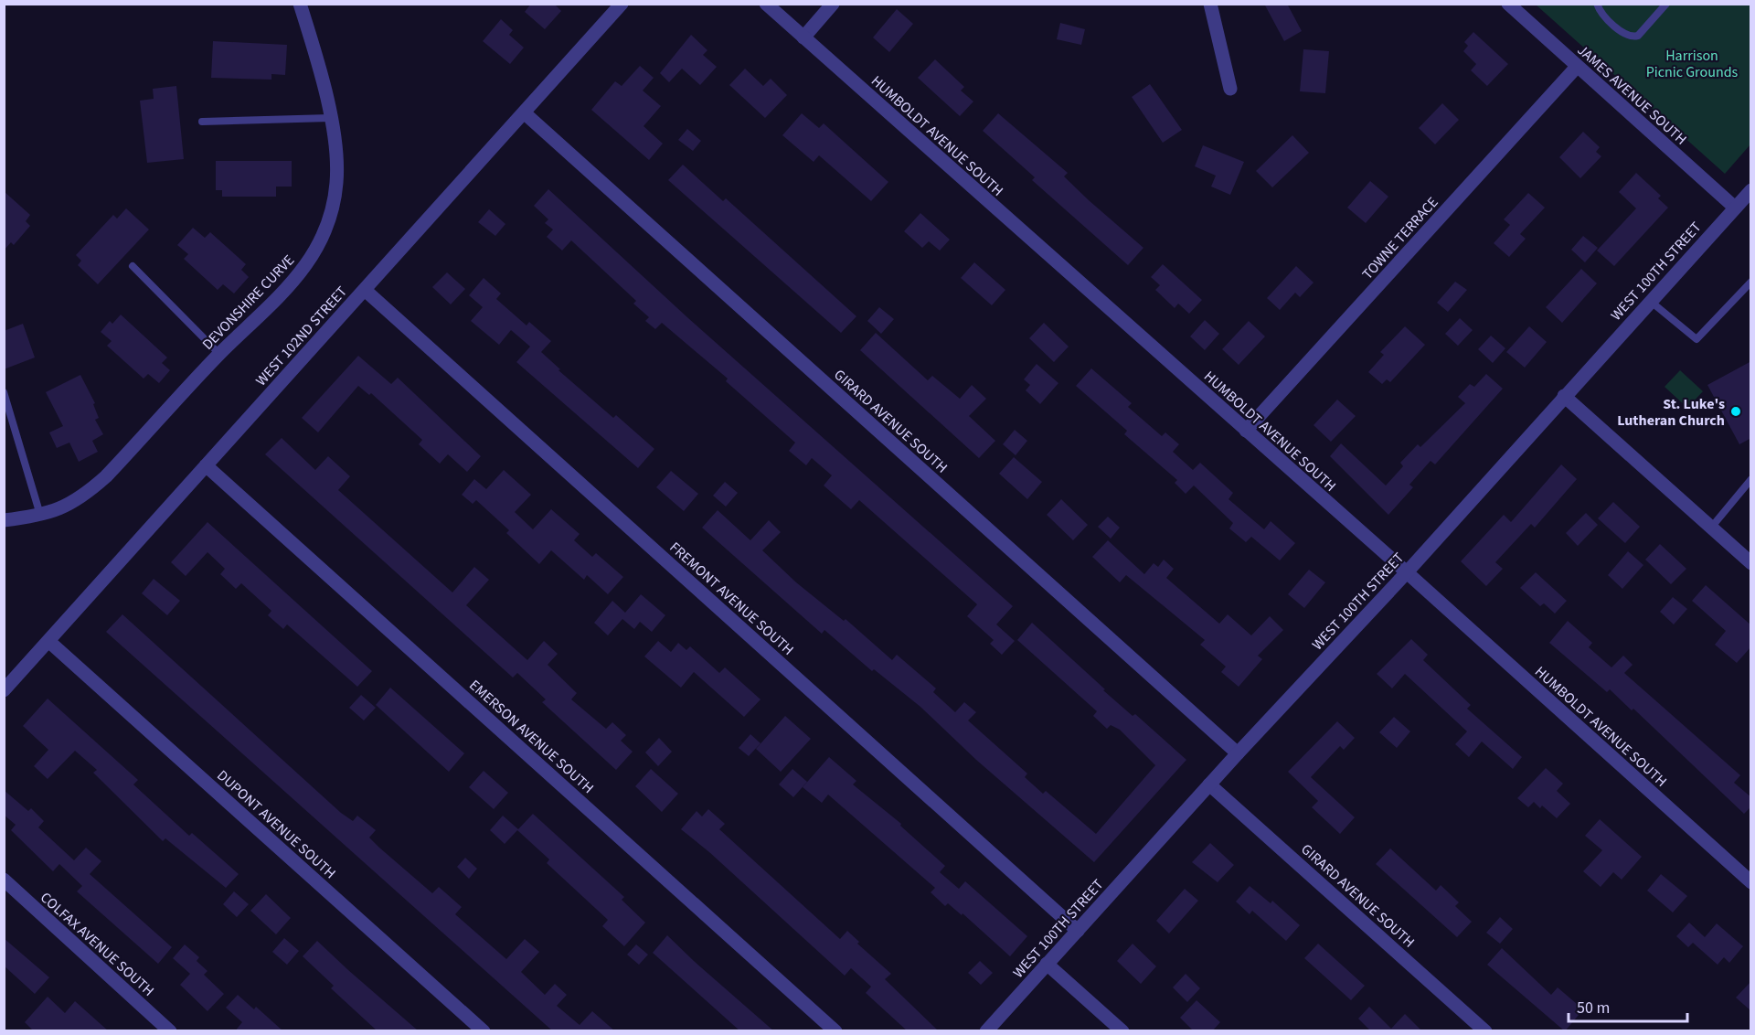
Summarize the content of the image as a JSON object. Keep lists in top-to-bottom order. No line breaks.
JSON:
{"streets":{"street":["JAMES AVENUE SOUTH","HUMBOLDT AVENUE SOUTH","TOWNE TERRACE","WEST 100TH STREET","DEVONSHIRE CURVE","WEST 102ND STREET","GIRARD AVENUE SOUTH","FREMONT AVENUE SOUTH","EMERSON AVENUE SOUTH","DUPONT AVENUE SOUTH","COLFAX AVENUE SOUTH"]},"crossings":[["JAMES AVENUE SOUTH","TOWNE TERRACE"],["JAMES AVENUE SOUTH","WEST 100TH STREET"],["HUMBOLDT AVENUE SOUTH","TOWNE TERRACE"],["HUMBOLDT AVENUE SOUTH","WEST 100TH STREET"],["WEST 100TH STREET","GIRARD AVENUE SOUTH"],["WEST 100TH STREET","FREMONT AVENUE SOUTH"],["WEST 102ND STREET","GIRARD AVENUE SOUTH"],["WEST 102ND STREET","FREMONT AVENUE SOUTH"],["WEST 102ND STREET","EMERSON AVENUE SOUTH"],["WEST 102ND STREET","DUPONT AVENUE SOUTH"]],"parks":["Harrison Picnic Grounds"],"places":["St. Luke's Lutheran Church"],"scale_bar":"50 m"}
